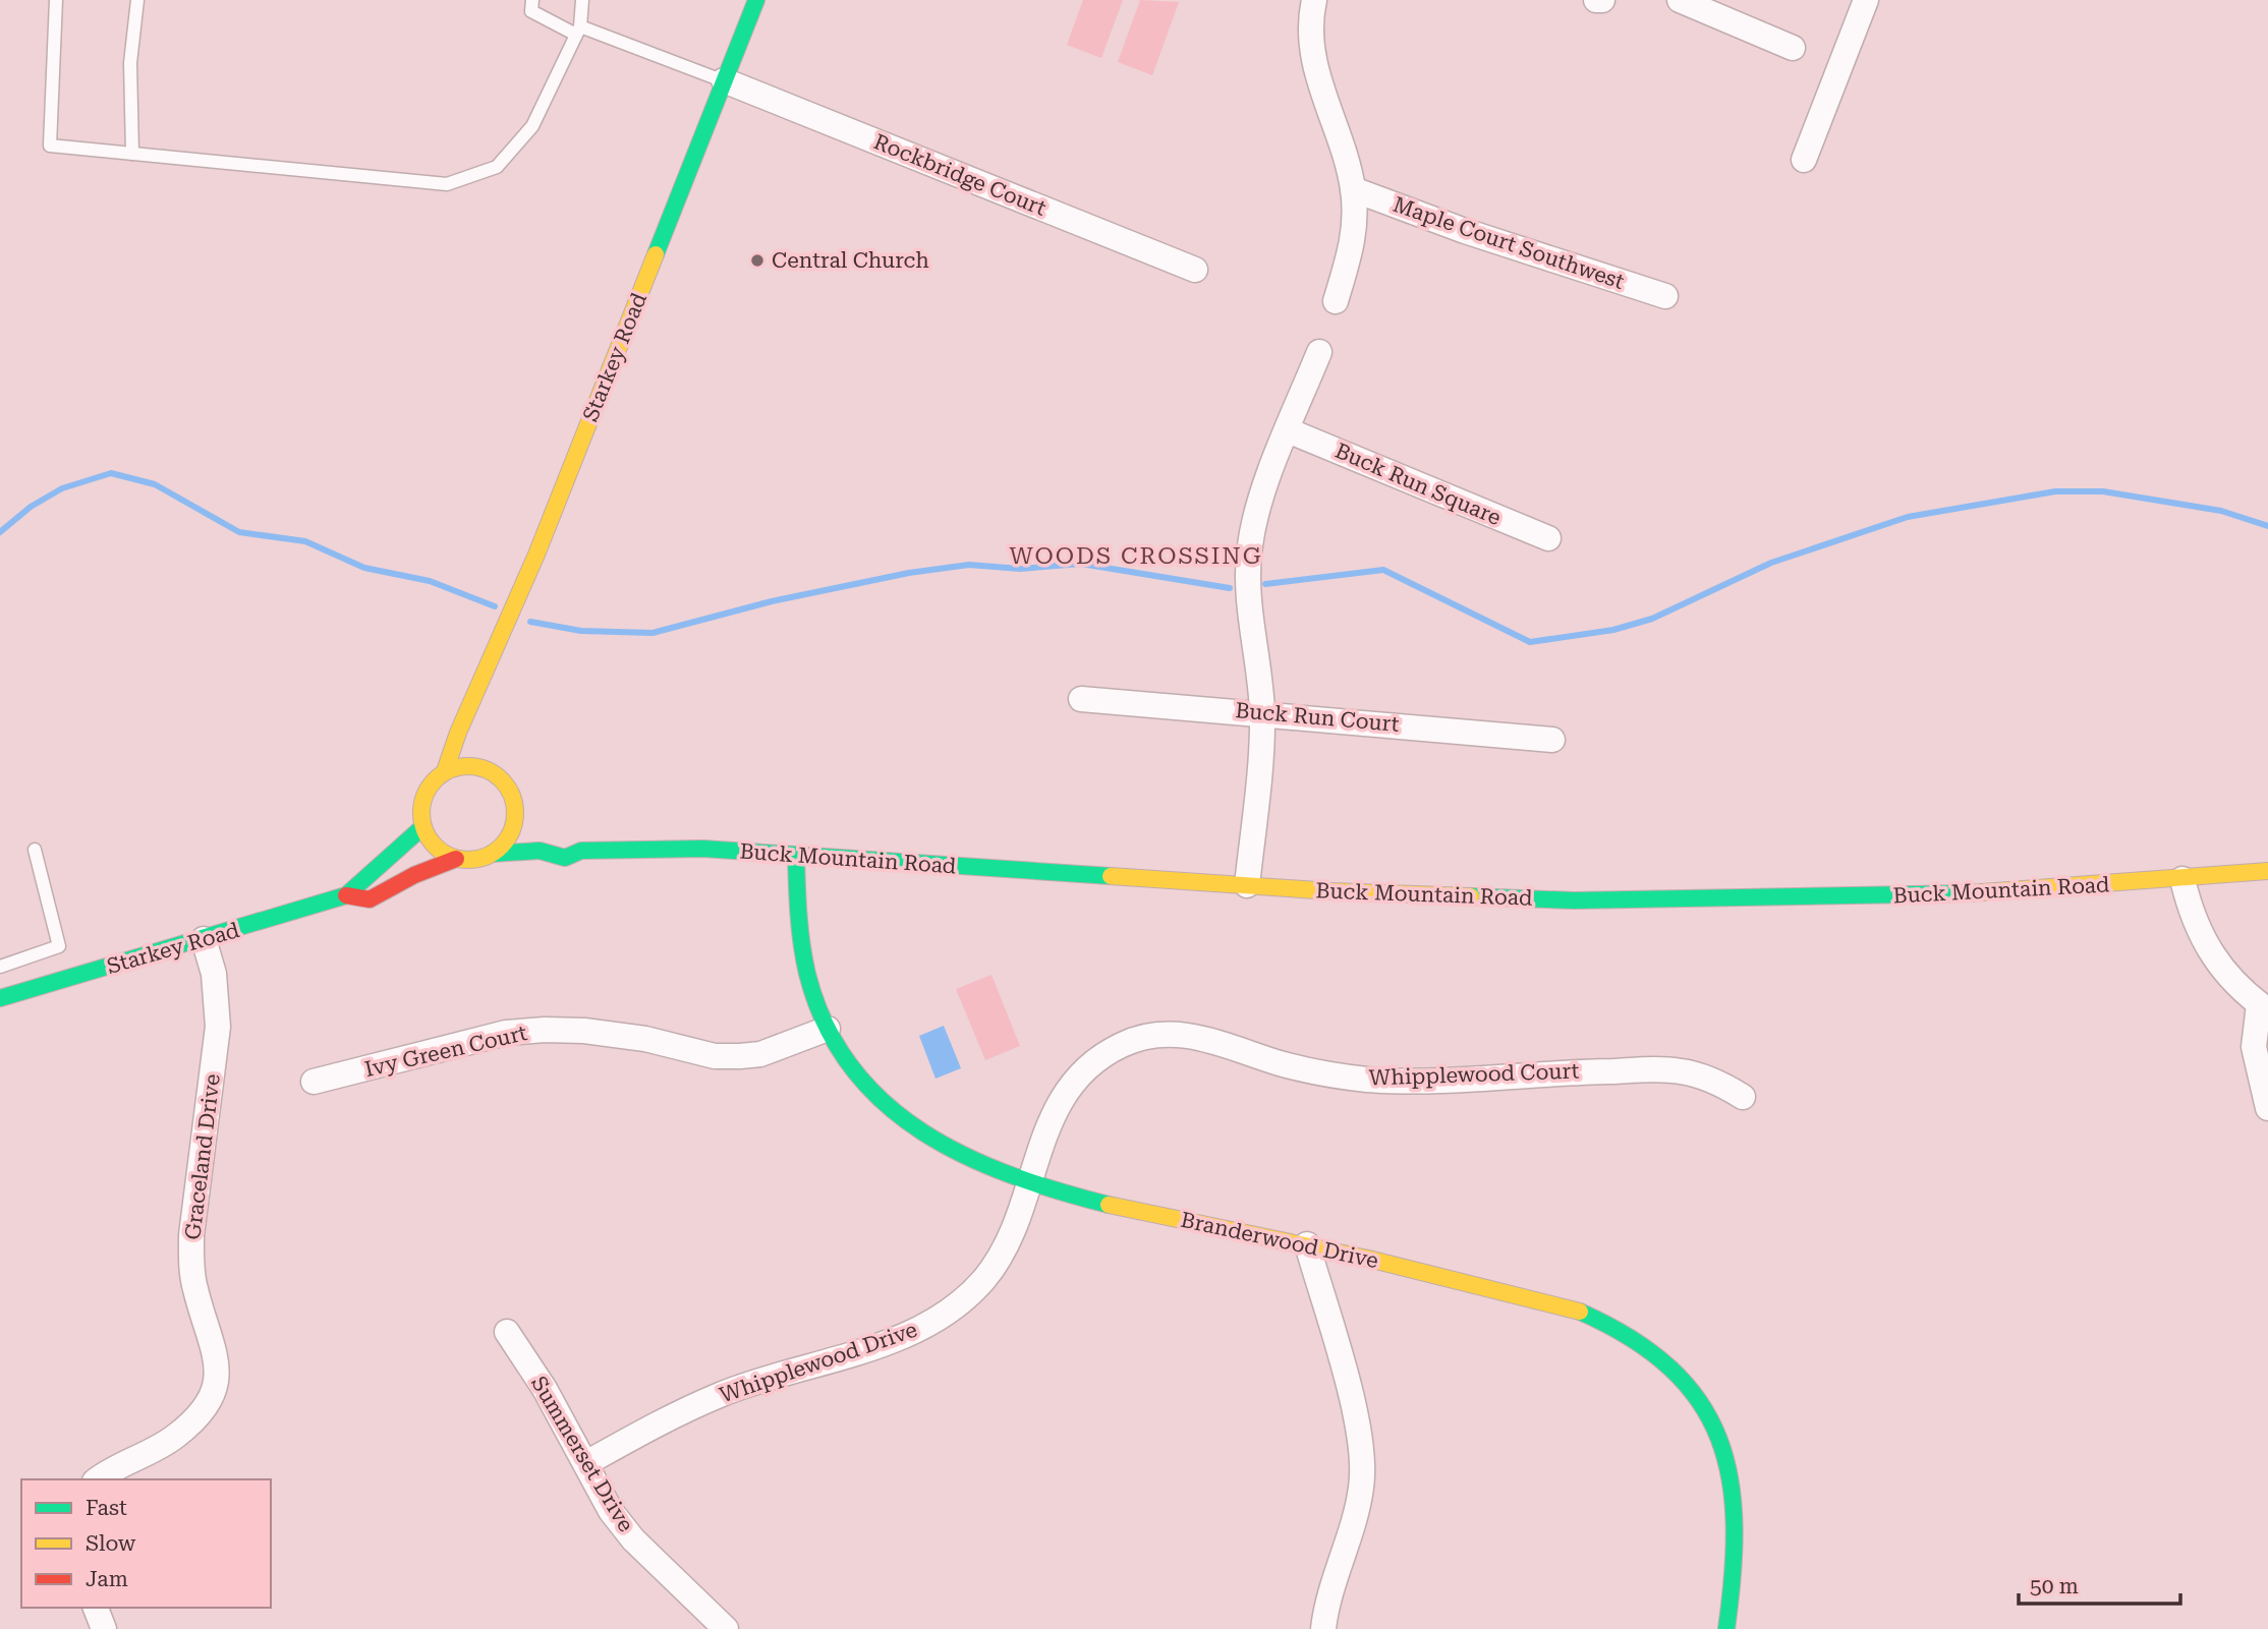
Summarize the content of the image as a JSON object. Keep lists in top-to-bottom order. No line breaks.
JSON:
{"streets":{"main road":["Starkey Road","Buck Mountain Road","Branderwood Drive"],"street":["Rockbridge Court","Maple Court Southwest","Buck Run Square","Buck Run Court","Ivy Green Court","Whipplewood Court","Graceland Drive","Whipplewood Drive","Summerset Drive"]},"crossings":[["Rockbridge Court","Starkey Road"],["Starkey Road","Buck Mountain Road"],["Starkey Road","Graceland Drive"],["Buck Mountain Road","Branderwood Drive"],["Ivy Green Court","Branderwood Drive"],["Whipplewood Court","Branderwood Drive"],["Whipplewood Court","Whipplewood Drive"],["Branderwood Drive","Whipplewood Drive"],["Whipplewood Drive","Summerset Drive"]],"districts":["WOODS CROSSING"],"places":["Central Church"],"legend":["Fast","Slow","Jam"],"scale_bar":"50 m"}
